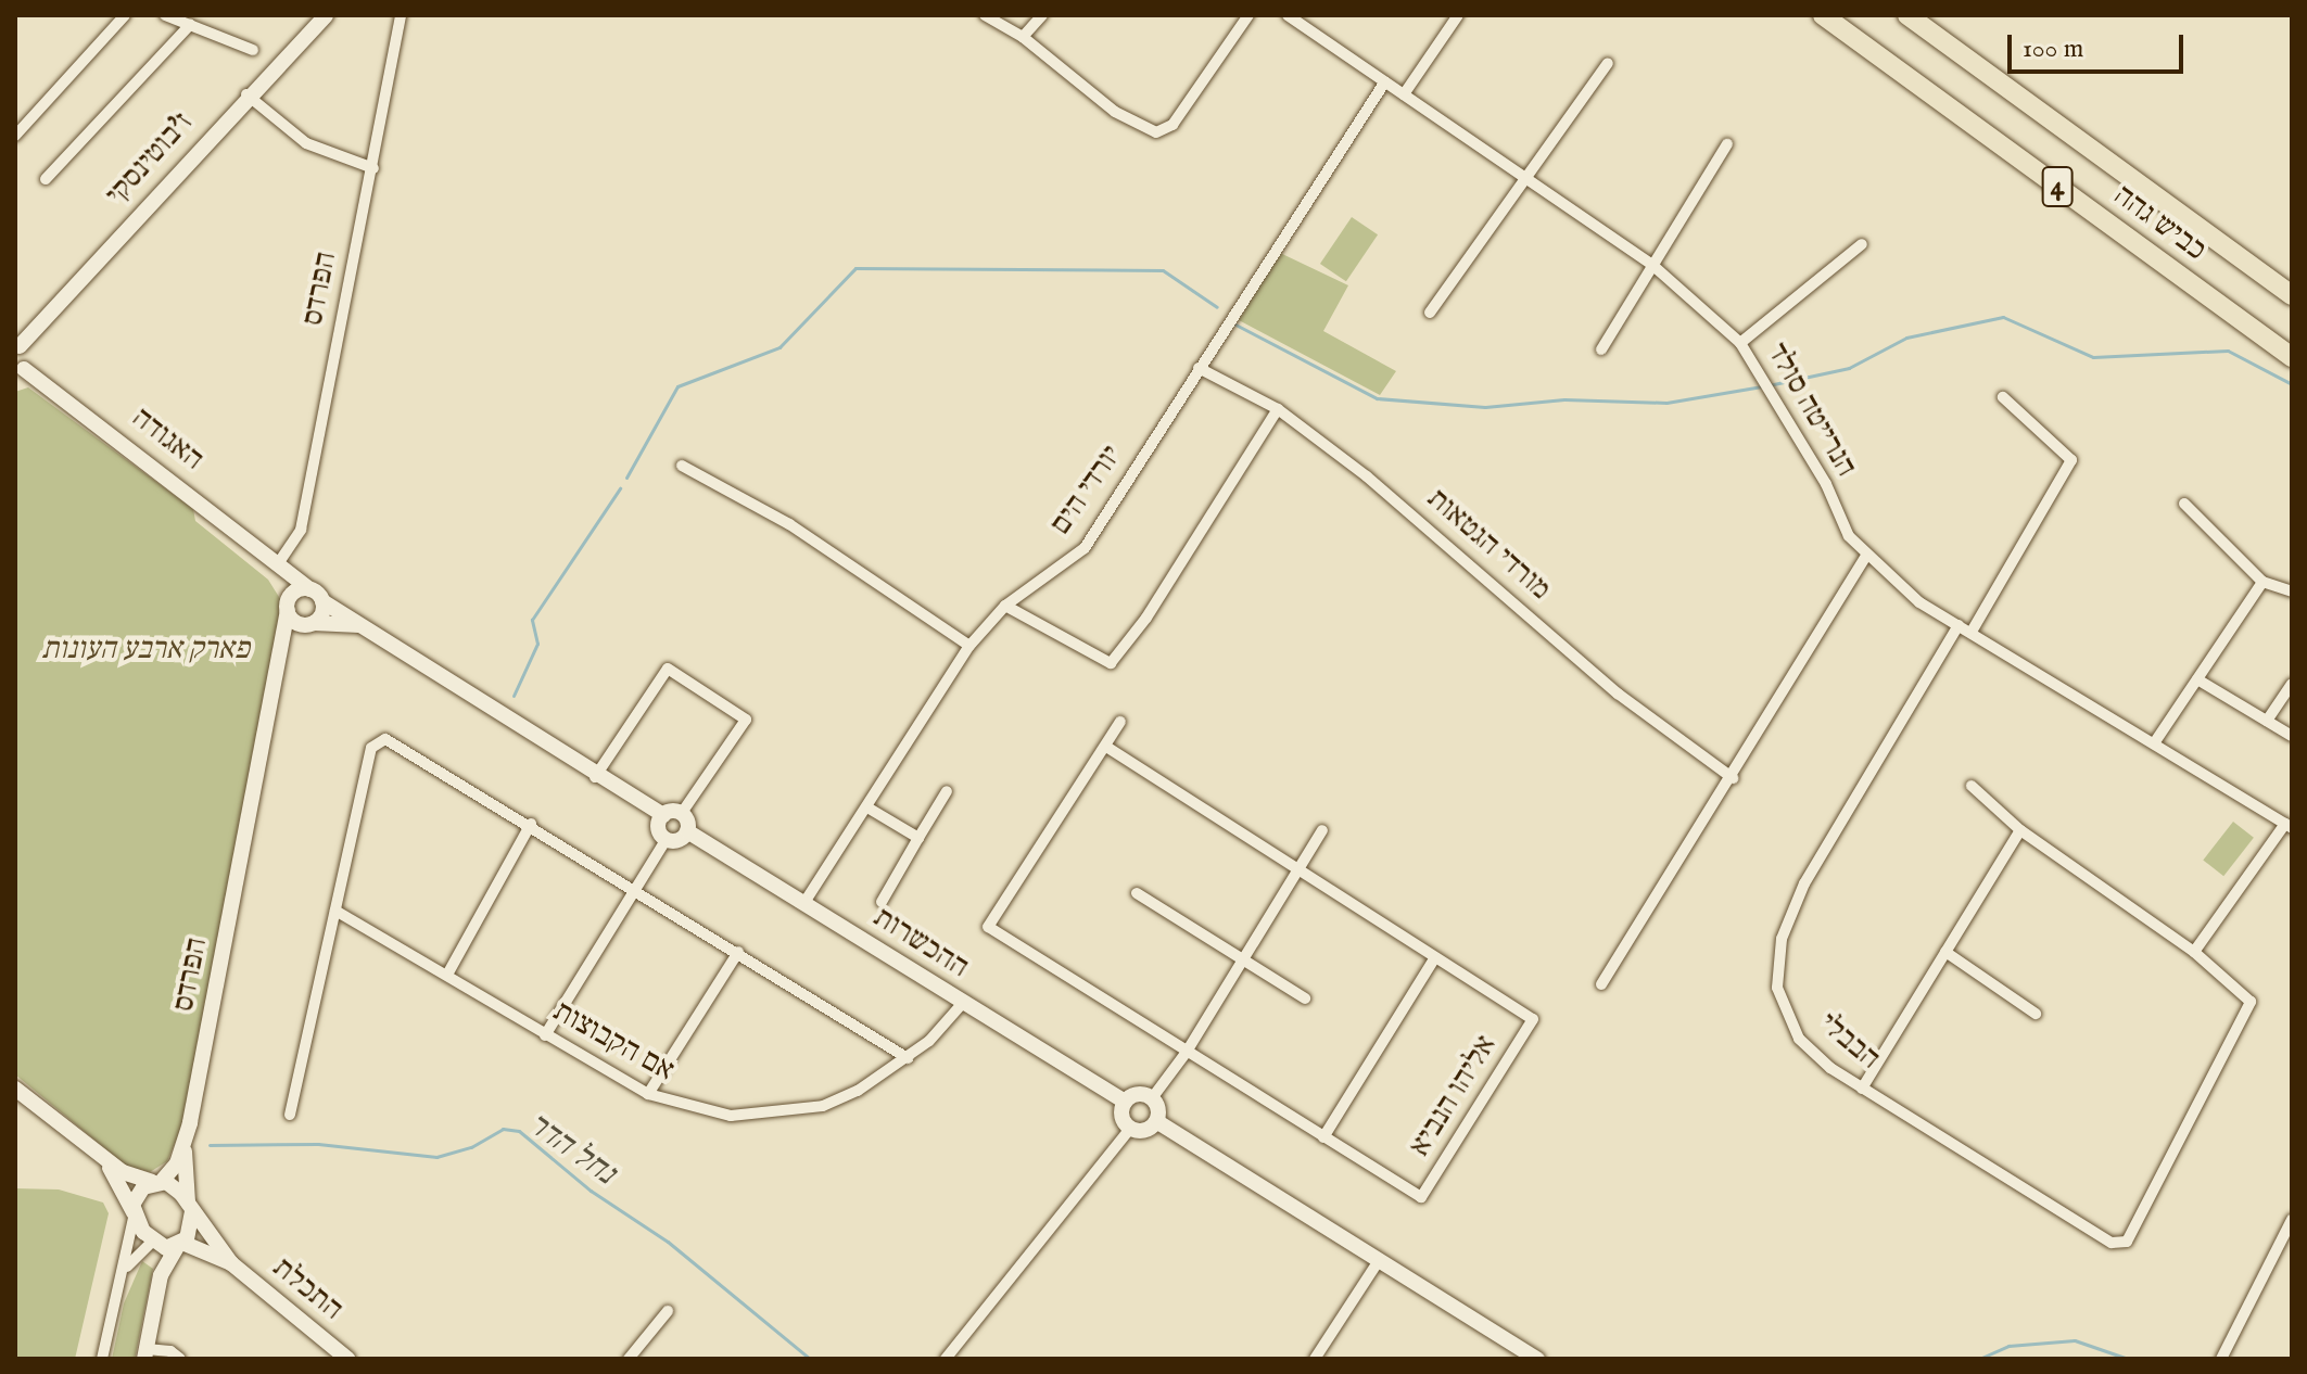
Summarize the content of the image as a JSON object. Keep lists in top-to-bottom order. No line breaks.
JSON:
{"streets":{"highway":["4","כביש גהה"],"street":["ז'בוטינסקי","הפרדס","הנרייטה סולד","האגודה","יורדי הים","מורדי הגטאות","ההכשרות","אם הקבוצות","הבבלי","אליהו הנביא","התכלת"]},"crossings":[["הפרדס","האגודה"],["הפרדס","התכלת"],["הנרייטה סולד","יורדי הים"],["הנרייטה סולד","הבבלי"],["יורדי הים","מורדי הגטאות"],["יורדי הים","ההכשרות"],["ההכשרות","אם הקבוצות"]],"water":["נחל הדר"],"parks":["פארק ארבע העונות"],"scale_bar":"100 m"}
